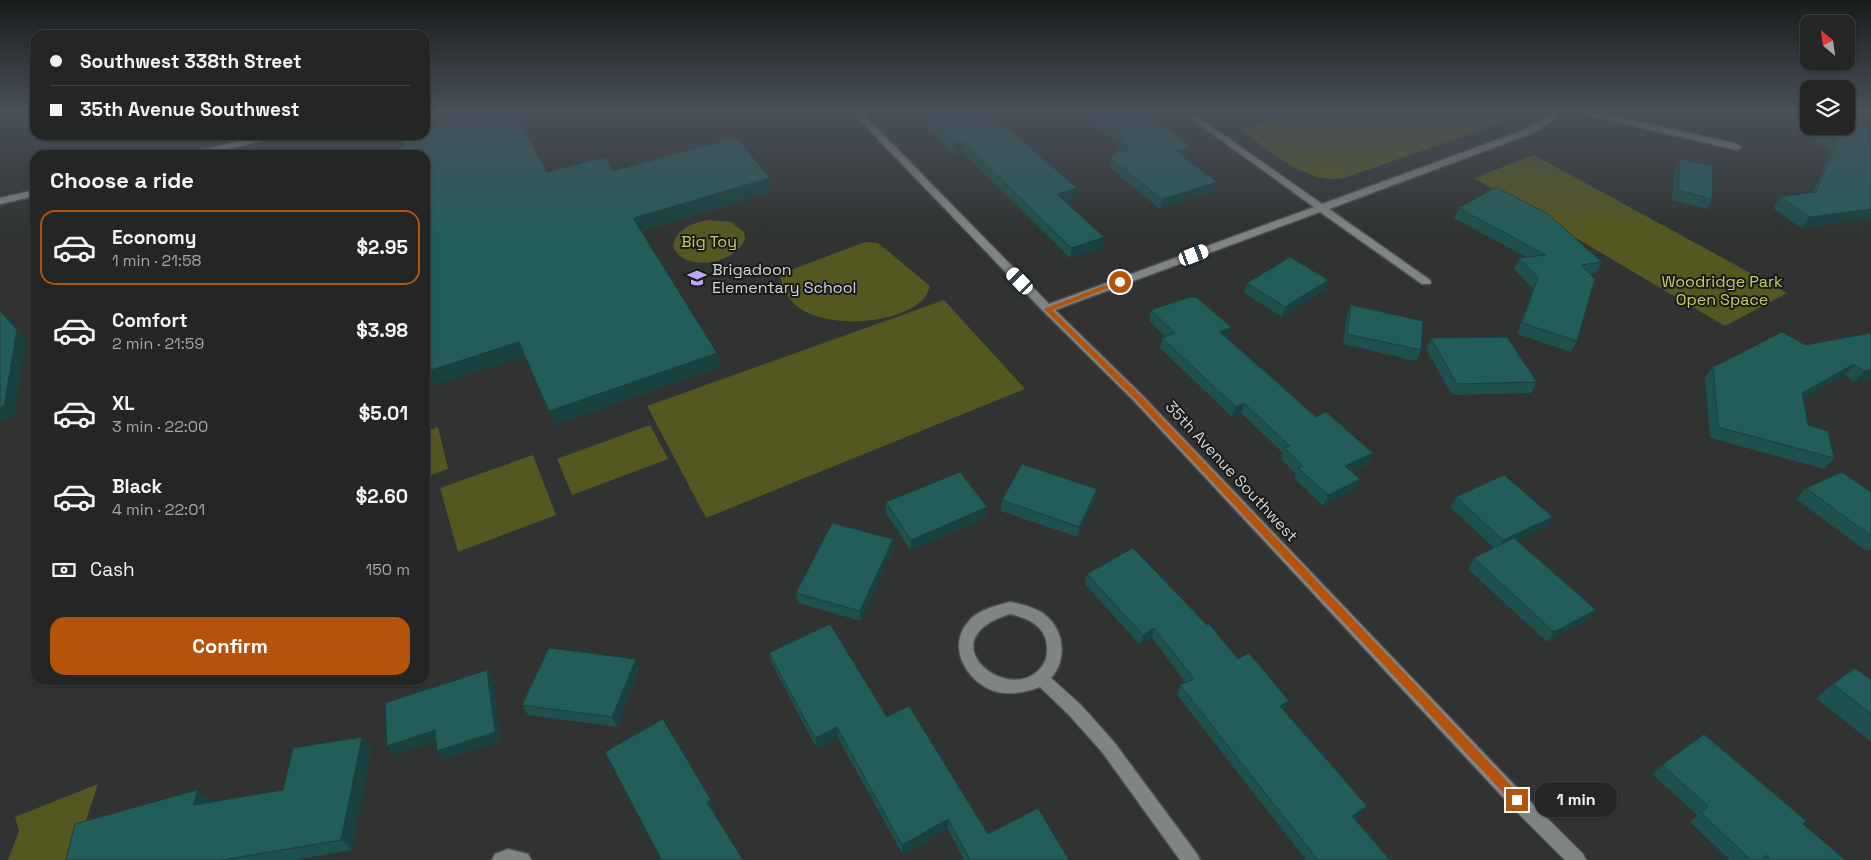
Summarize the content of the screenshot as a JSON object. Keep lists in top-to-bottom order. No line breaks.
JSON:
{"streets":{"street":["35th Avenue Southwest"]},"parks":["Big Toy","Woodridge Park Open Space"],"places":{"school or university":["Brigadoon Elementary School"]},"north":"top left","page":{"banner":["Southwest 338th Street","35th Avenue Southwest"],"heading":"Choose a ride","list":[{"name":"Economy","note":"1 min · 21:58","value":"$2.95"},{"name":"Comfort","note":"2 min · 21:59","value":"$3.98"},{"name":"XL","note":"3 min · 22:00","value":"$5.01"},{"name":"Black","note":"4 min · 22:01","value":"$2.60"}],"pay":["Cash","150 m"],"buttons":"Confirm","bubble":"1 min"}}
